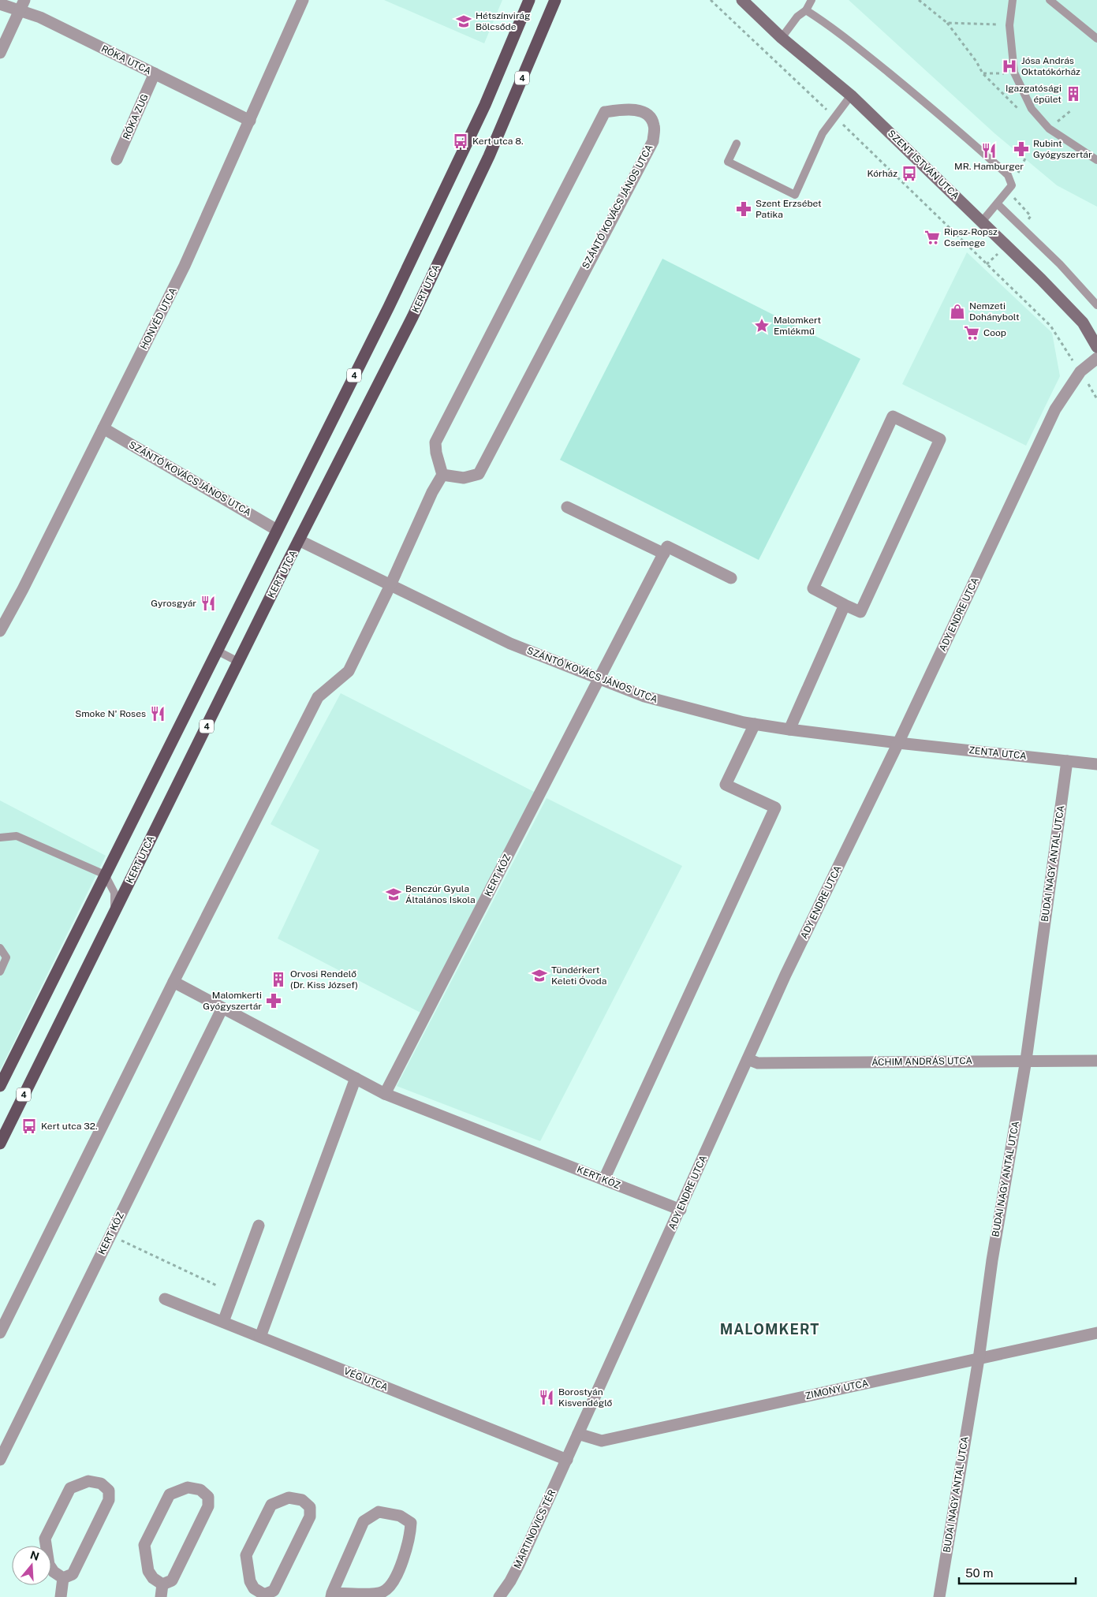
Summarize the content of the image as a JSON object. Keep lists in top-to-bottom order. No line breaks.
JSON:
{"streets":{"main road":["4","SZENT ISTVÁN UTCA","KERT UTCA"],"street":["RÓKA UTCA","RÓKA ZUG","SZÁNTÓ KOVÁCS JÁNOS UTCA","HONVÉD UTCA","ADY ENDRE UTCA","ZENTA UTCA","BUDAI NAGY ANTAL UTCA","KERT KÖZ","ÁCHIM ANDRÁS UTCA","VÉG UTCA","ZIMONY UTCA","MARTINOVICS TÉR"]},"crossings":[["RÓKA UTCA","RÓKA ZUG"],["RÓKA UTCA","HONVÉD UTCA"],["4","SZÁNTÓ KOVÁCS JÁNOS UTCA"],["SZÁNTÓ KOVÁCS JÁNOS UTCA","KERT UTCA"],["SZÁNTÓ KOVÁCS JÁNOS UTCA","HONVÉD UTCA"],["SZÁNTÓ KOVÁCS JÁNOS UTCA","ADY ENDRE UTCA"],["SZÁNTÓ KOVÁCS JÁNOS UTCA","ZENTA UTCA"],["SZÁNTÓ KOVÁCS JÁNOS UTCA","KERT KÖZ"],["ADY ENDRE UTCA","ZENTA UTCA"],["ADY ENDRE UTCA","KERT KÖZ"],["ADY ENDRE UTCA","ÁCHIM ANDRÁS UTCA"],["ADY ENDRE UTCA","VÉG UTCA"],["ADY ENDRE UTCA","ZIMONY UTCA"],["ADY ENDRE UTCA","MARTINOVICS TÉR"],["ZENTA UTCA","BUDAI NAGY ANTAL UTCA"],["BUDAI NAGY ANTAL UTCA","ÁCHIM ANDRÁS UTCA"],["BUDAI NAGY ANTAL UTCA","ZIMONY UTCA"],["VÉG UTCA","MARTINOVICS TÉR"]],"districts":["MALOMKERT"],"places":{"school or university":["Hétszínvirág Bölcsőde","Benczúr Gyula Általános Iskola","Tündérkert Keleti Óvoda"],"hospital":["Jósa András Oktatókórház"],"building":["Igazgatósági épület","Orvosi Rendelő (Dr. Kiss József)"],"bus stop":["Kert utca 8.","Kórház","Kert utca 32."],"pharmacy":["Rubint Gyógyszertár","Szent Erzsébet Patika","Malomkerti Gyógyszertár"],"restaurant":["MR. Hamburger","Gyrosgyár","Smoke N' Roses","Borostyán Kisvendéglő"],"supermarket":["Ripsz-Ropsz Csemege","Coop"],"shop":["Nemzeti Dohánybolt"],"place":["Malomkert Emlékmű"]},"scale_bar":"50 m","north":"top"}
